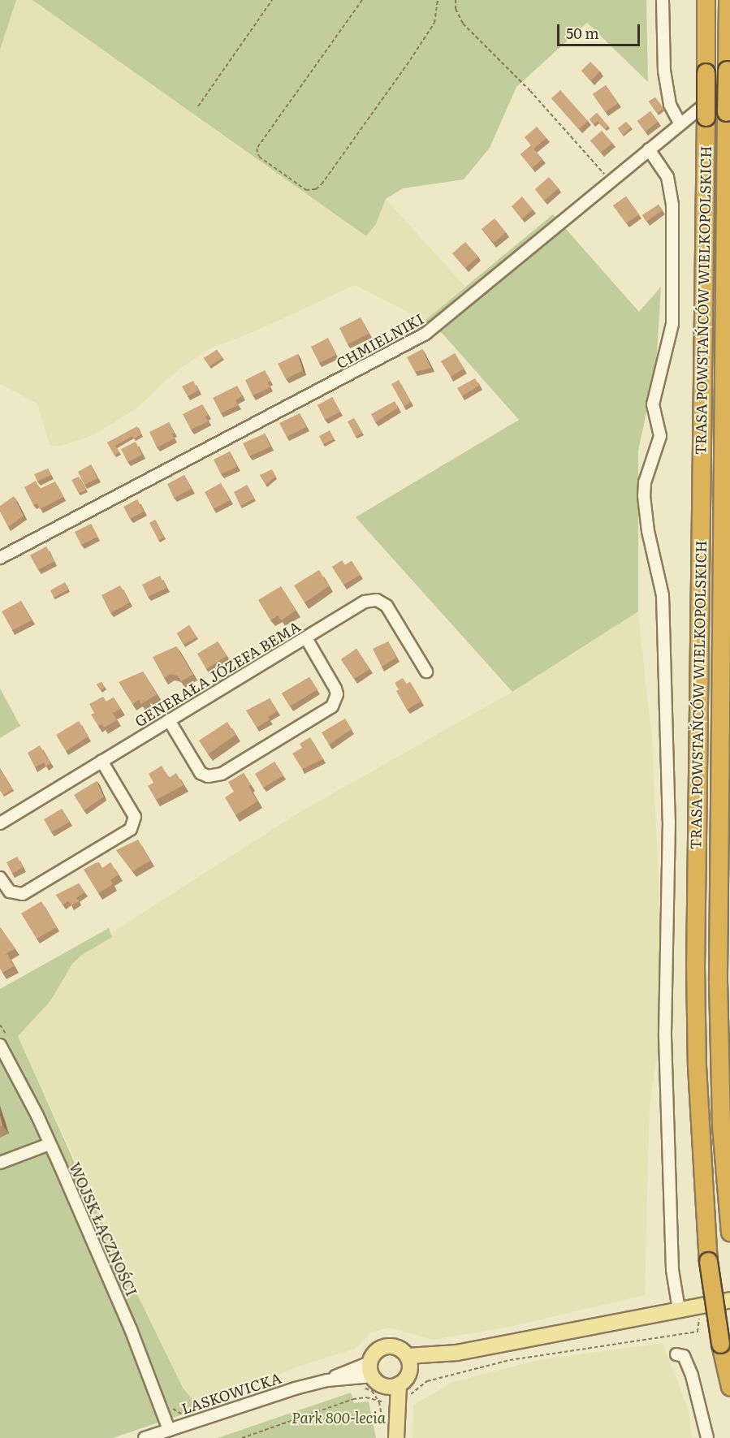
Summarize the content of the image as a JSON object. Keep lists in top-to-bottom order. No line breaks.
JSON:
{"streets":{"highway":["TRASA POWSTAŃCÓW WIELKOPOLSKICH"],"street":["CHMIELNIKI","GENERAŁA JÓZEFA BEMA","WOJSK ŁĄCZNOŚCI","LASKOWICKA"]},"crossings":[["TRASA POWSTAŃCÓW WIELKOPOLSKICH","CHMIELNIKI"],["WOJSK ŁĄCZNOŚCI","LASKOWICKA"]],"parks":["Park 800-lecia"],"scale_bar":"50 m"}
